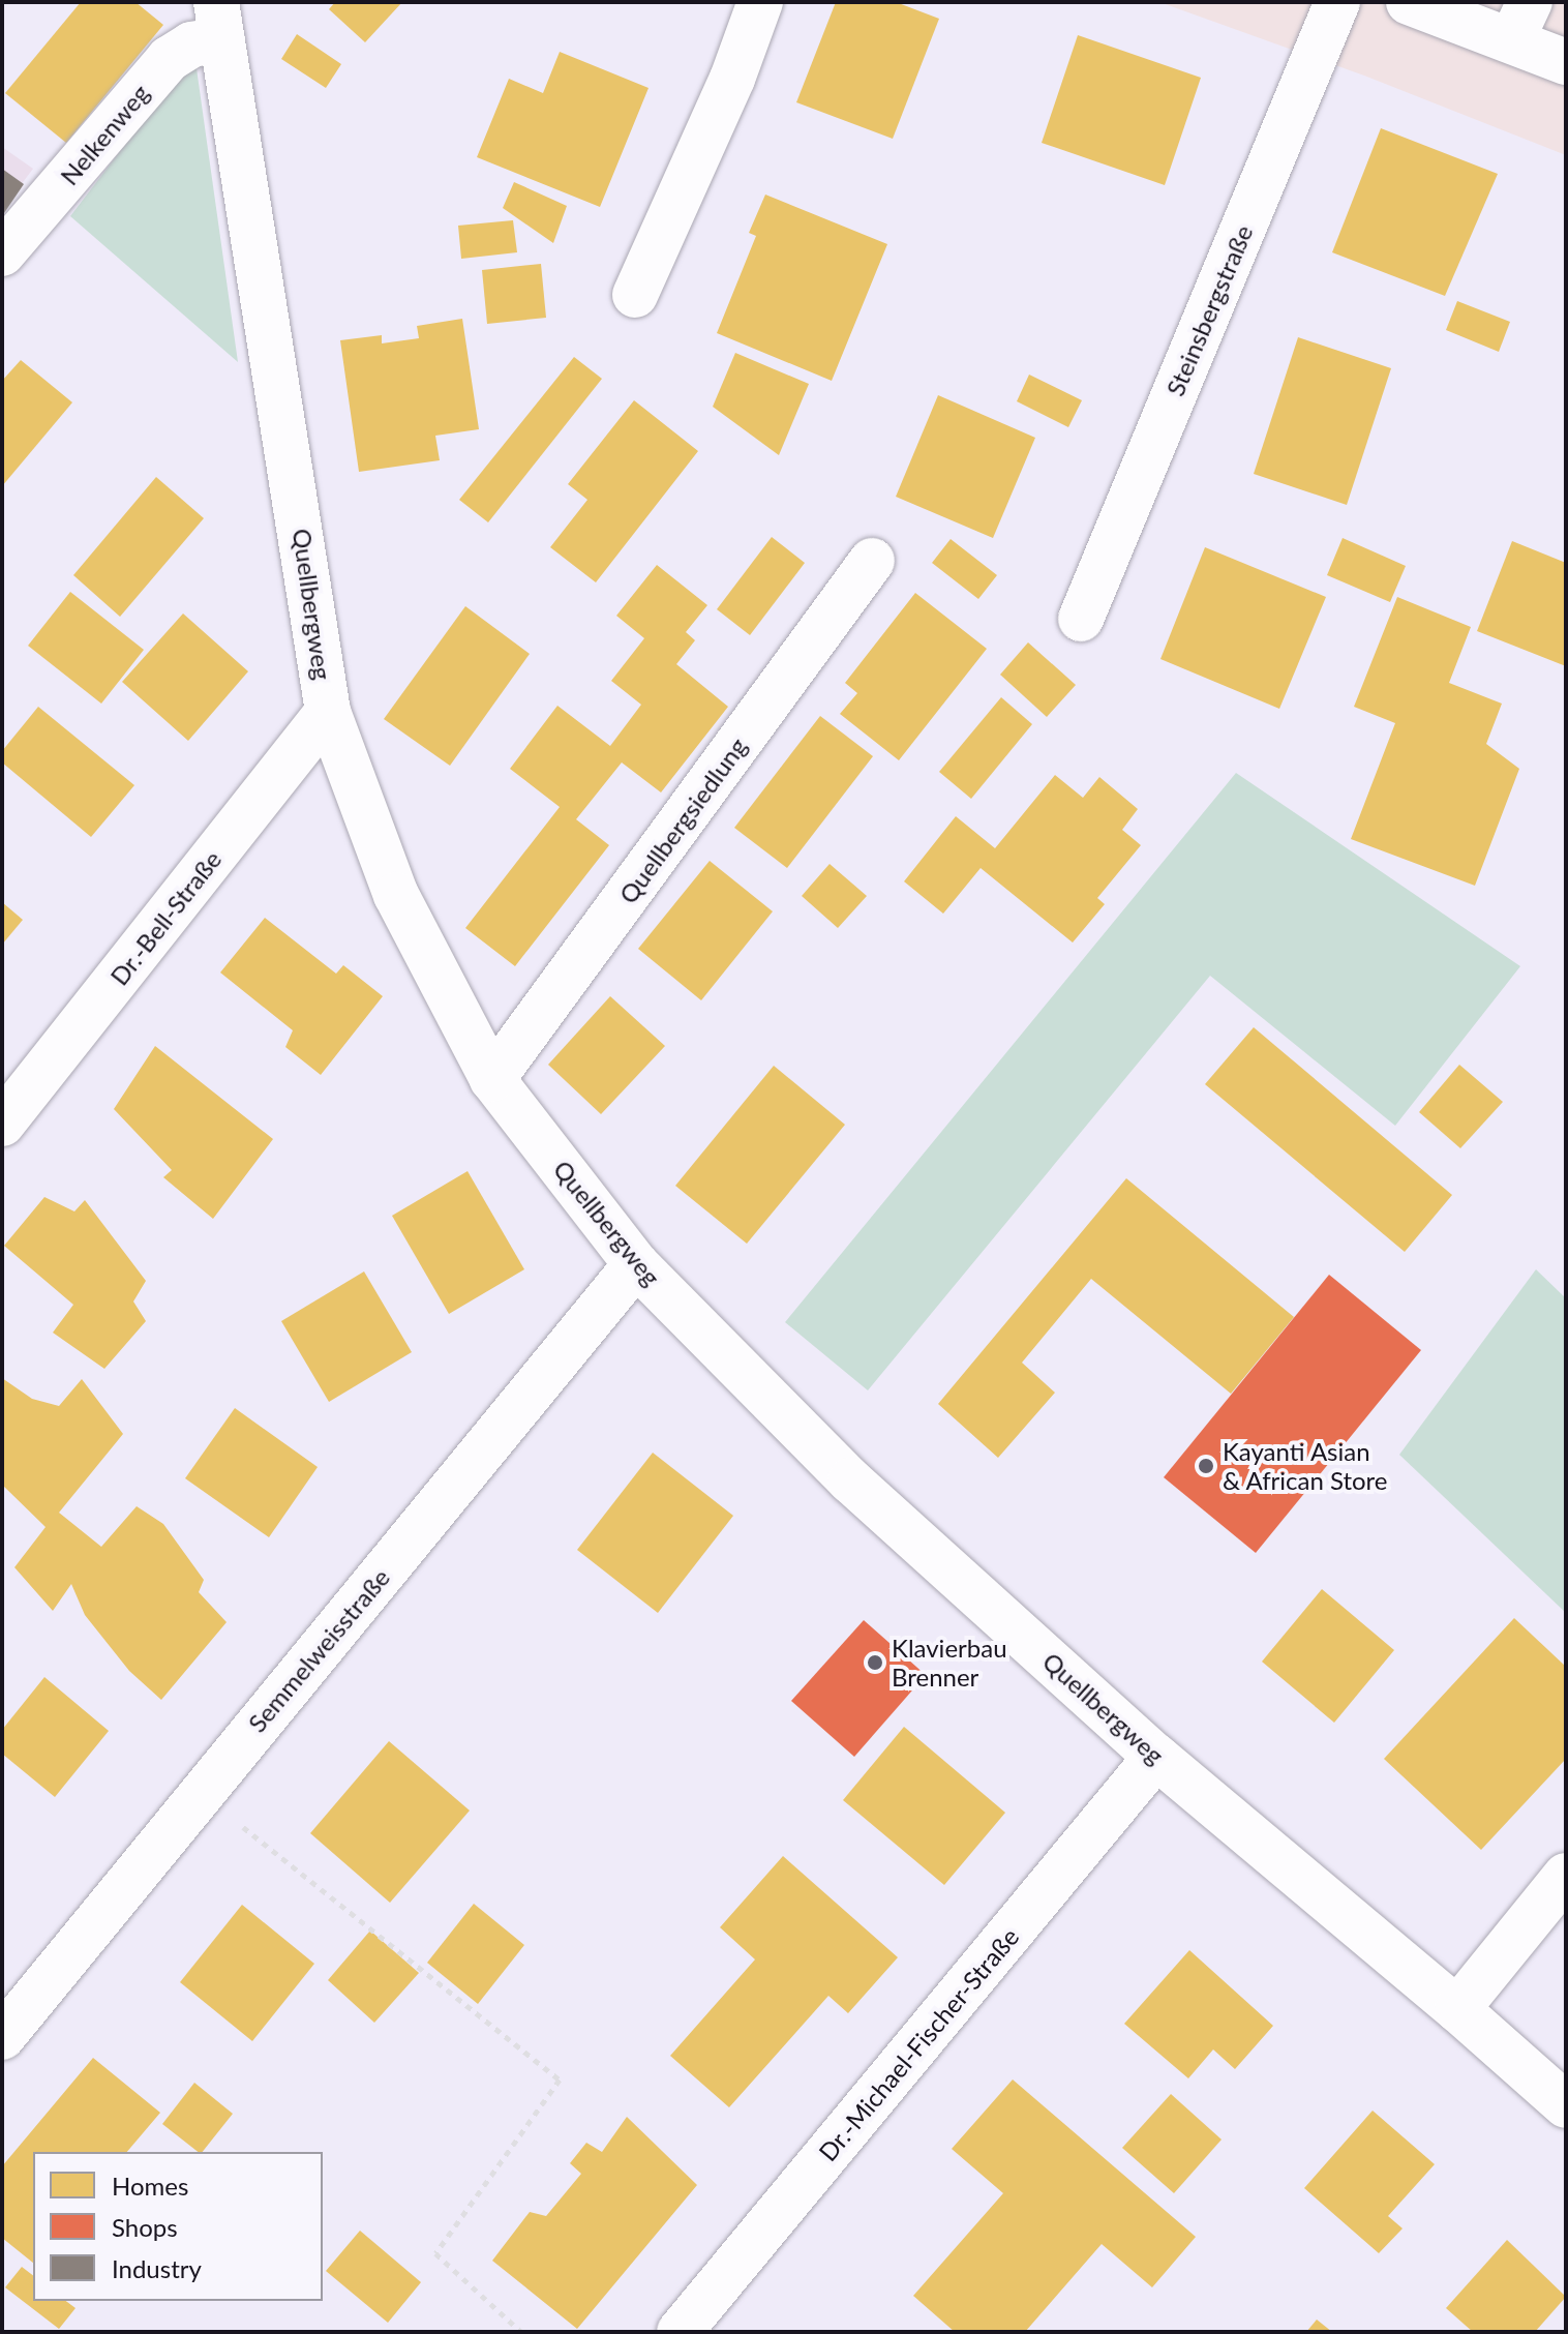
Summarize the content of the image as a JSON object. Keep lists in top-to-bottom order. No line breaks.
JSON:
{"streets":{"street":["Nelkenweg","Steinsbergstraße","Quellbergweg","Quellbergsiedlung","Dr.-Bell-Straße","Semmelweisstraße","Dr.-Michael-Fischer-Straße"]},"crossings":[["Nelkenweg","Quellbergweg"],["Quellbergweg","Quellbergsiedlung"],["Quellbergweg","Dr.-Bell-Straße"],["Quellbergweg","Semmelweisstraße"],["Quellbergweg","Dr.-Michael-Fischer-Straße"]],"places":["Kayanti Asian & African Store","Klavierbau Brenner"],"legend":["Homes","Shops","Industry"]}
